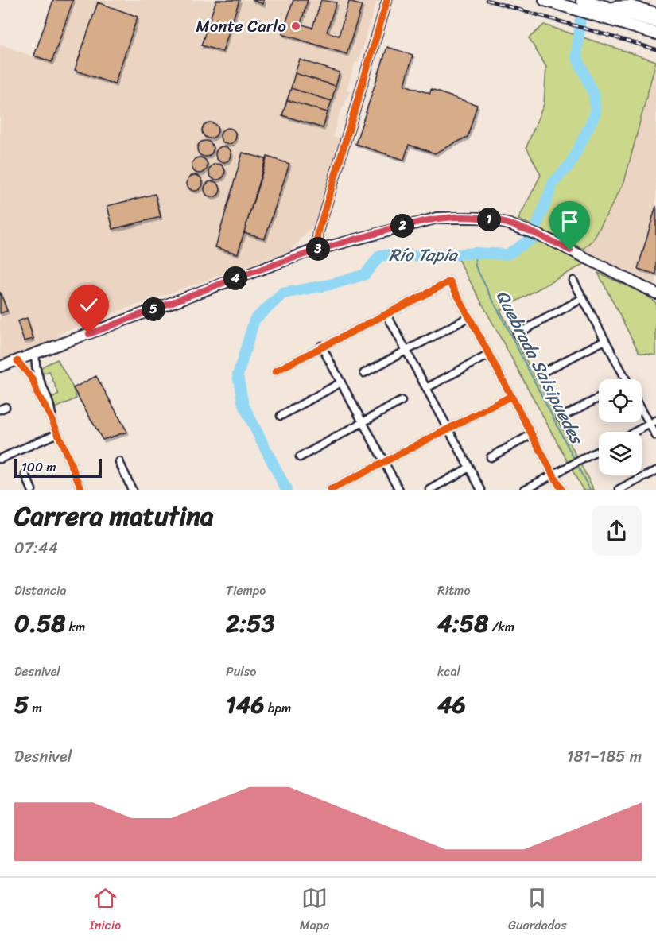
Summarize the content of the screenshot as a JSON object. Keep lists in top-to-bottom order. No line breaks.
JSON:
{"water":["Río Tapia","Quebrada Salsipuedes"],"places":["Monte Carlo"],"scale_bar":"100 m","page":{"pins":["1","2","3","4","5"],"scale":"100 m","heading":["Carrera matutina","07:44"],"stats":[["Distancia","0.58 km"],["Tiempo","2:53"],["Ritmo","4:58 /km"],["Desnivel","5 m"],["Pulso","146 bpm"],["kcal","46"]],"chart":["Desnivel","181–185 m"],"tabs":["Inicio","Mapa","Guardados"]}}
